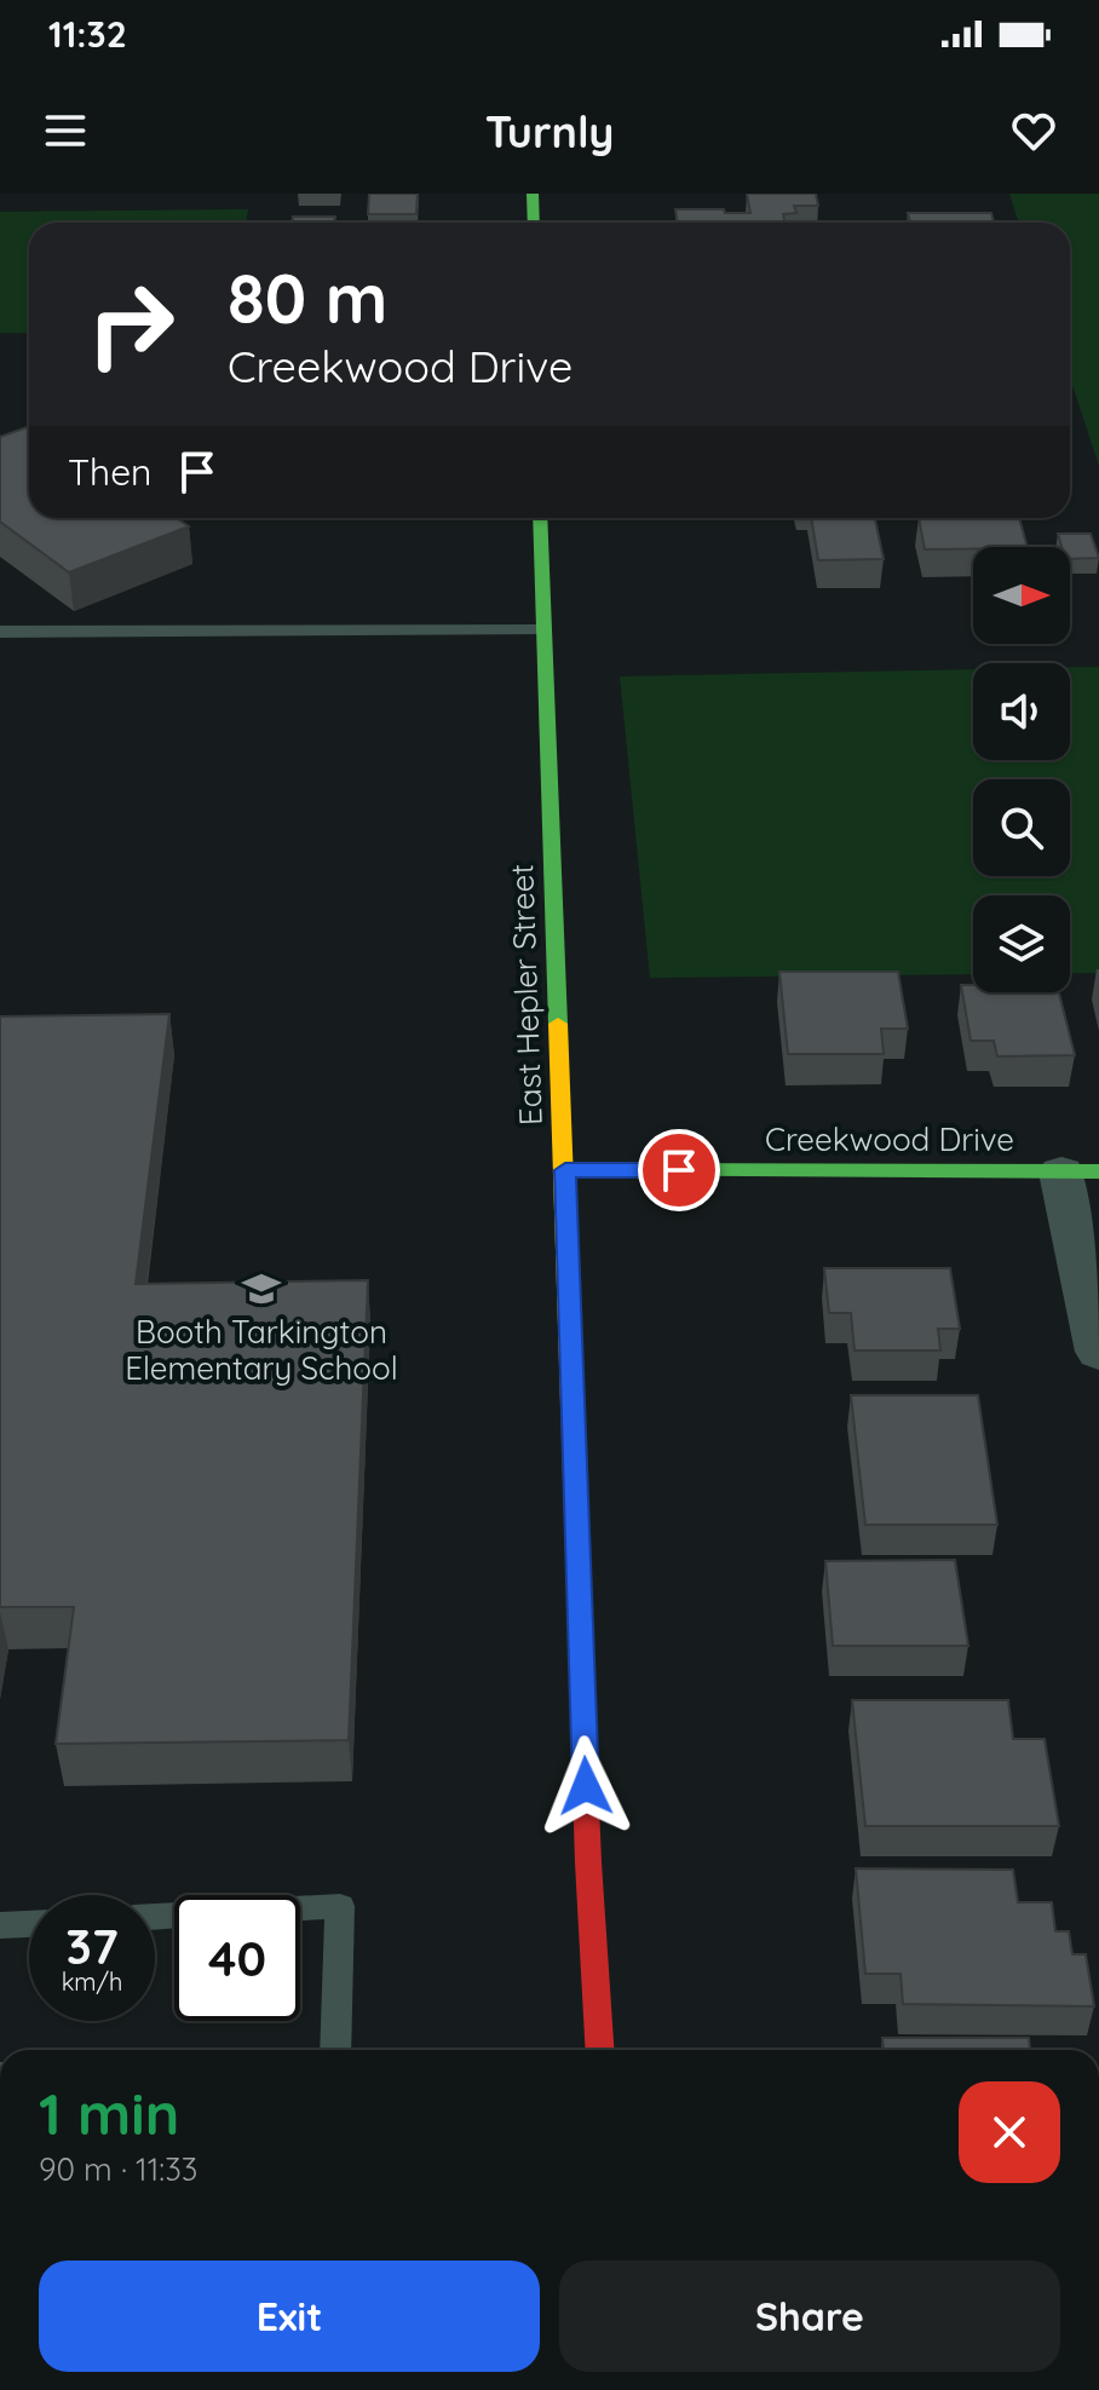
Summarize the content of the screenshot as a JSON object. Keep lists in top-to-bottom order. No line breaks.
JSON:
{"streets":{"street":["East Hepler Street","Creekwood Drive"]},"crossings":[["East Hepler Street","Creekwood Drive"]],"places":{"school or university":["Booth Tarkington Elementary School"]},"north":"right","page":{"status":"11:32","header":"Turnly","turn":["80 m","Creekwood Drive"],"then":"Then","speed":"37 km/h","limit":"40","heading":["1 min","90 m · 11:33"],"buttons":["Exit","Share"]}}
